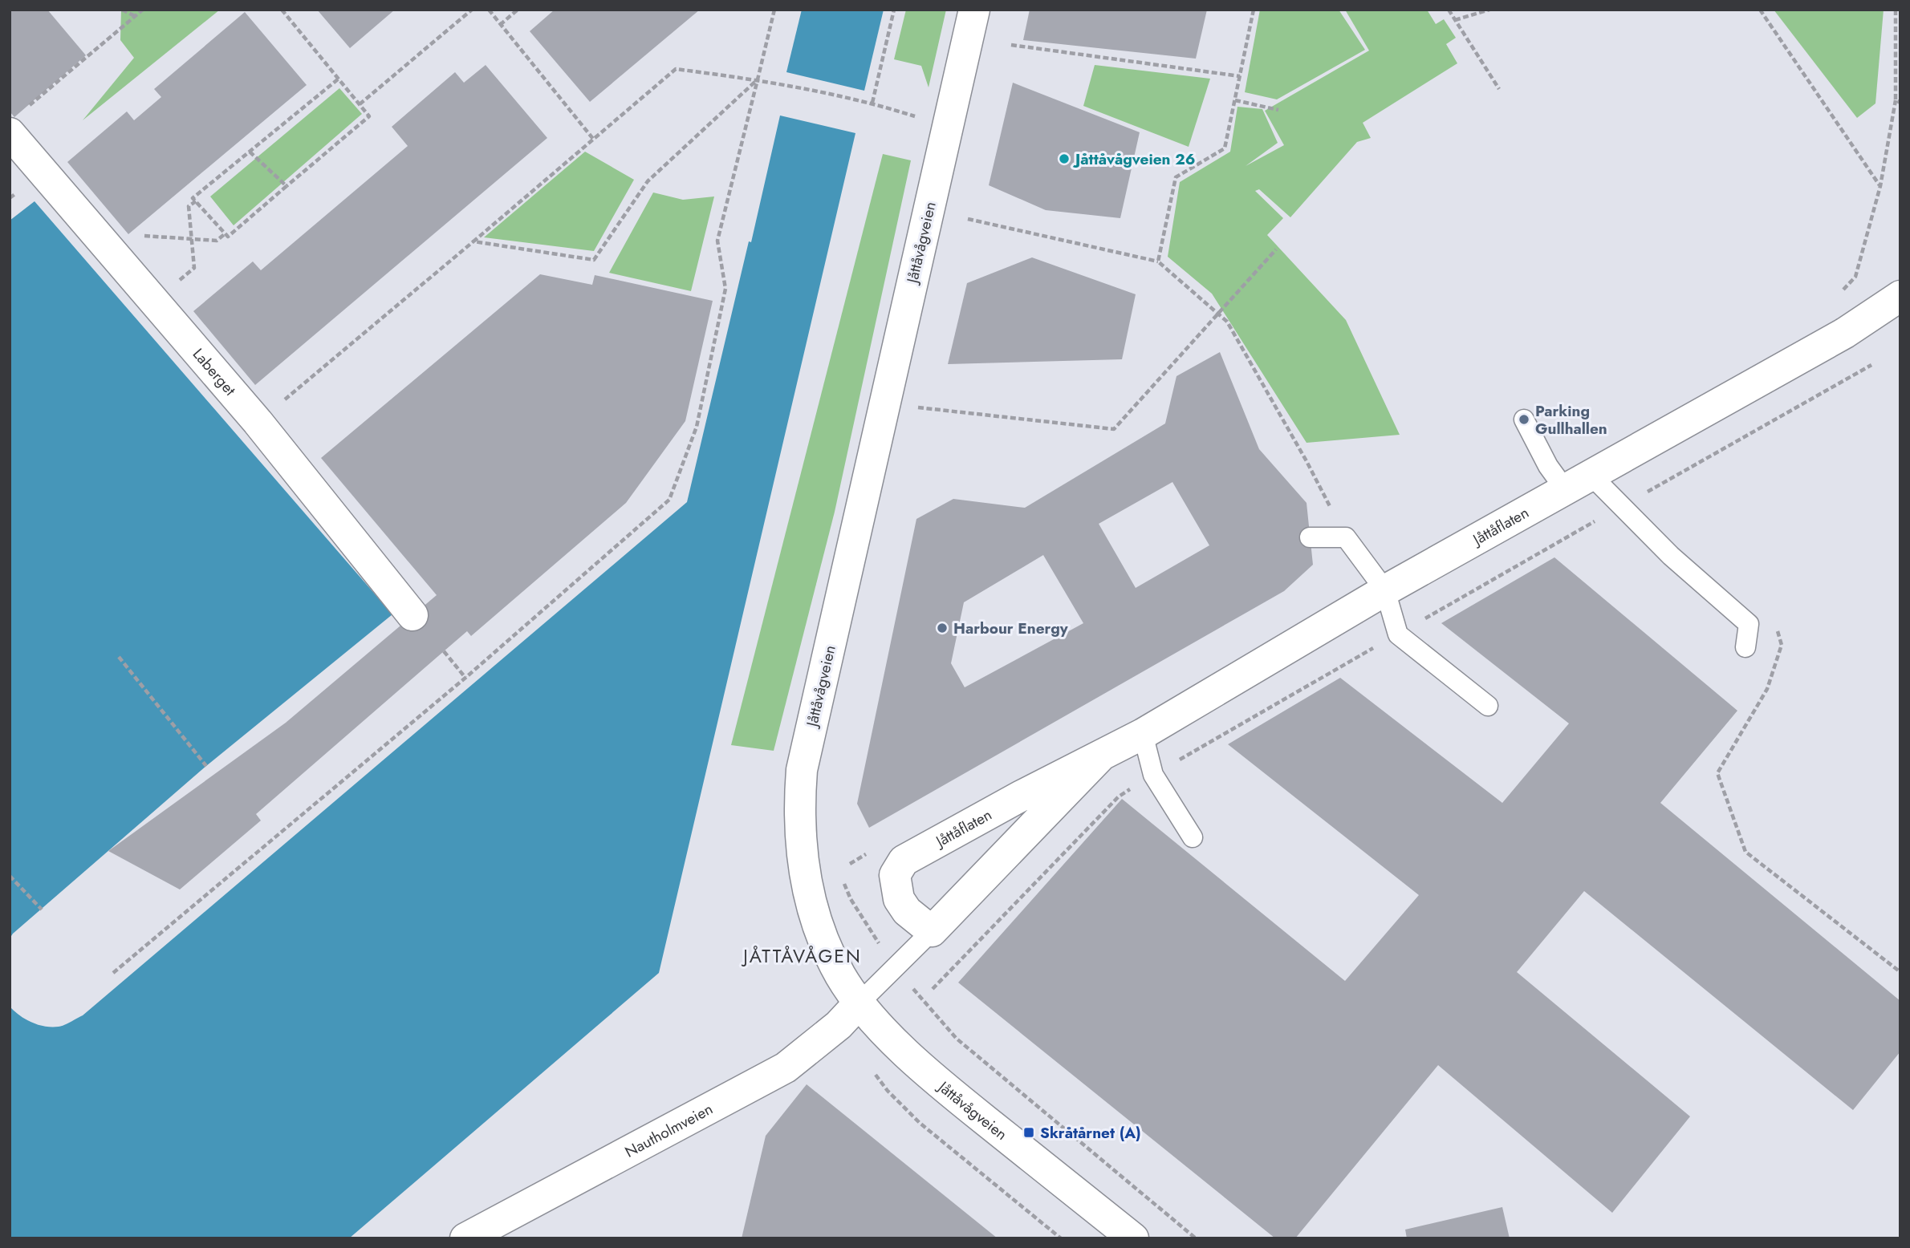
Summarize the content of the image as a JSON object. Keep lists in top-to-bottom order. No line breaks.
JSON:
{"streets":{"street":["Jåttåvågveien","Laberget","Jåttåflaten","Nautholmveien"]},"crossings":[["Jåttåvågveien","Jåttåflaten"],["Jåttåvågveien","Nautholmveien"],["Jåttåflaten","Nautholmveien"]],"districts":["JÅTTÅVÅGEN"],"places":{"other":["Jåttåvågveien 26","Parking Gullhallen","Harbour Energy"],"transit":["Skråtårnet (A)"]}}
